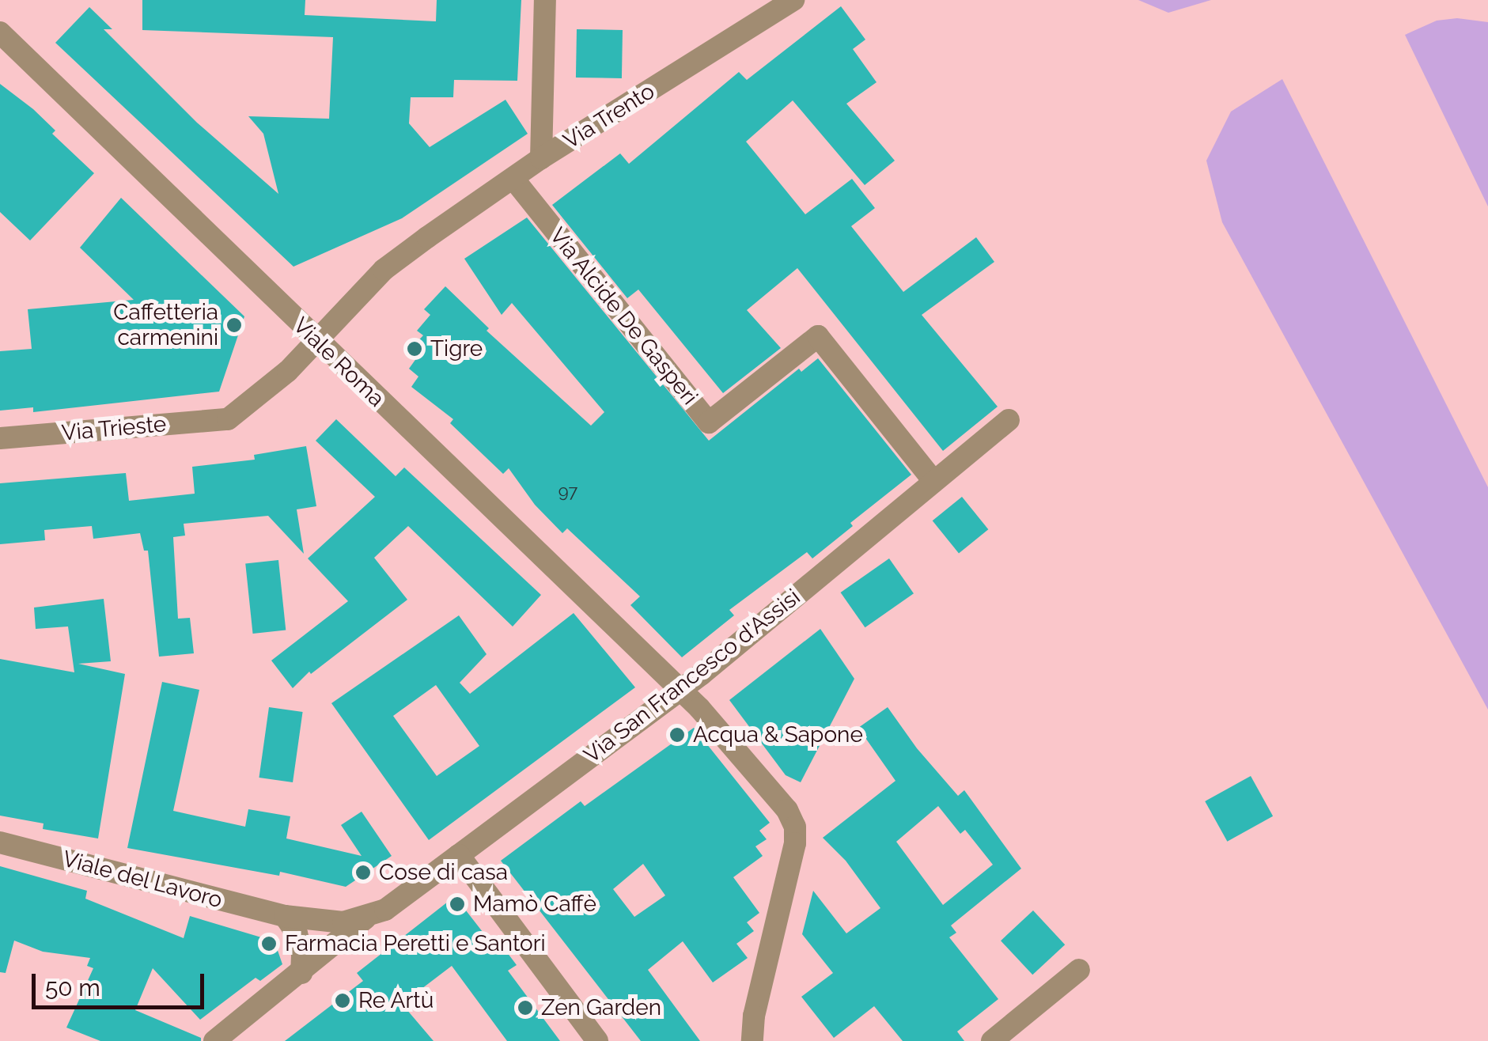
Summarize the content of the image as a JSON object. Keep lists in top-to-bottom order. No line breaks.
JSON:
{"streets":{"street":["Via Trento","Via Alcide De Gasperi","Viale Roma","Via Trieste","Via San Francesco d'Assisi","Viale del Lavoro"]},"crossings":[["Via Trento","Via Alcide De Gasperi"],["Via Trento","Viale Roma"],["Via Trento","Via Trieste"],["Via Alcide De Gasperi","Via San Francesco d'Assisi"],["Viale Roma","Via San Francesco d'Assisi"],["Via San Francesco d'Assisi","Viale del Lavoro"]],"places":["Caffetteria carmenini","Tigre","Acqua & Sapone","Cose di casa","Mamò Caffè","Farmacia Peretti e Santori","Re Artù","Zen Garden"],"house_numbers":["97"],"scale_bar":"50 m"}
